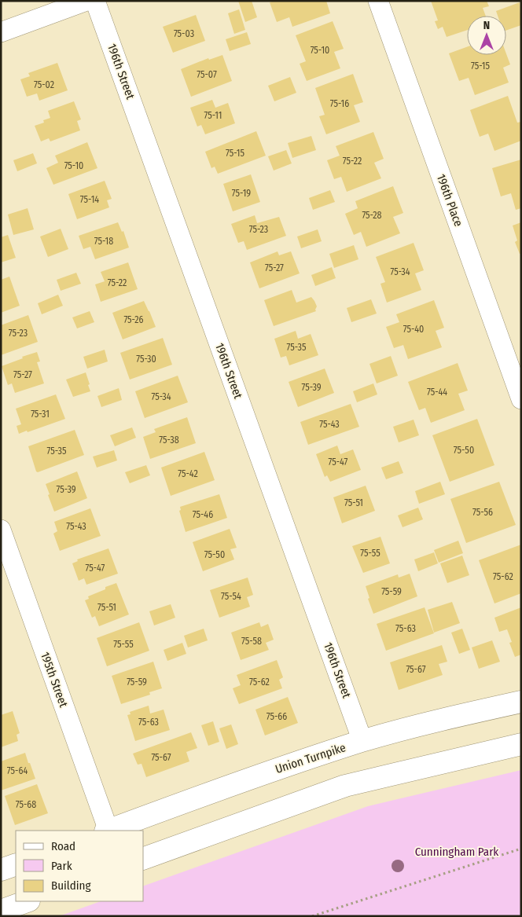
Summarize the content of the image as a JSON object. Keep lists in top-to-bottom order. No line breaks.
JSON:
{"streets":{"main road":["Union Turnpike"],"street":["196th Street","196th Place","195th Street"]},"crossings":[["196th Street","Union Turnpike"]],"parks":["Cunningham Park"],"house_numbers":["75-03","75-10","75-15","75-07","75-02","75-16","75-11","75-15","75-22","75-10","75-19","75-14","75-28","75-23","75-18","75-27","75-34","75-22","75-26","75-40","75-23","75-35","75-30","75-27","75-39","75-44","75-34","75-31","75-43","75-38","75-50","75-35","75-47","75-42","75-39","75-51","75-56","75-46","75-43","75-55","75-50","75-47","75-62","75-59","75-54","75-51","75-63","75-58","75-55","75-67","75-59","75-62","75-66","75-63","75-67","75-64","75-68"],"legend":["Road","Park","Building"],"north":"top"}
